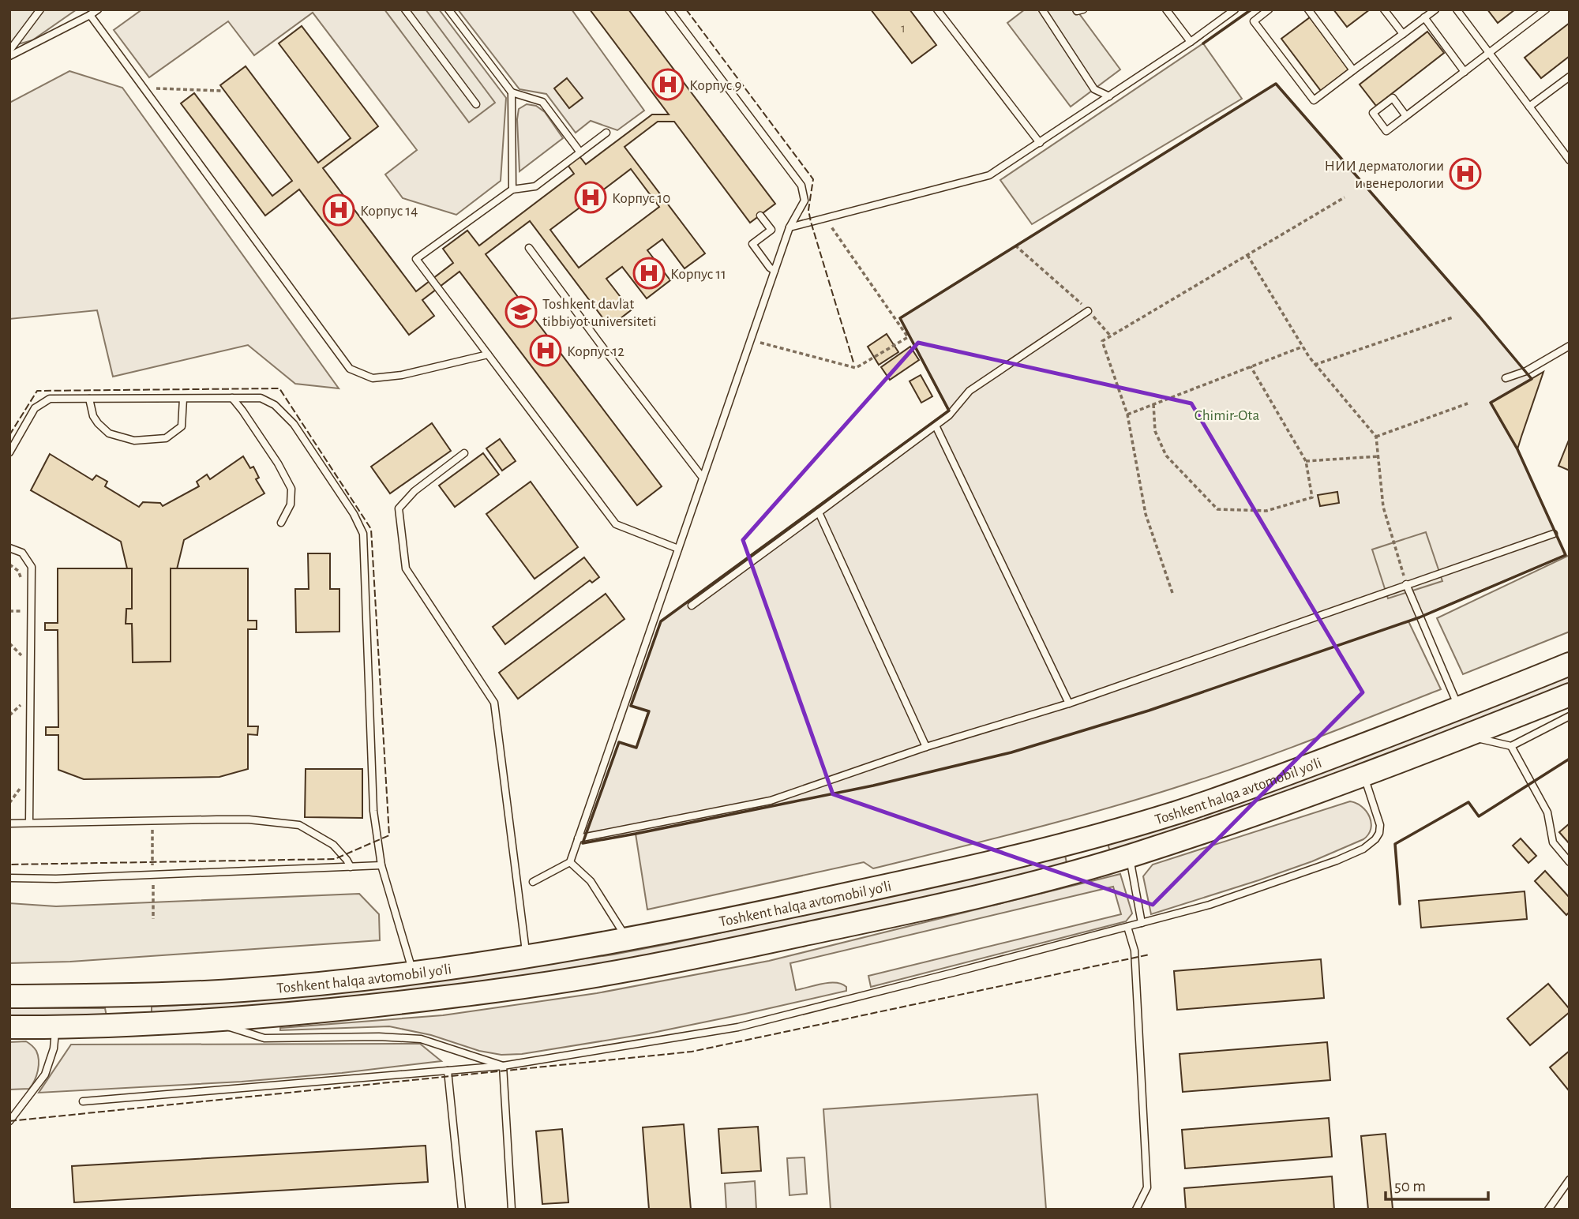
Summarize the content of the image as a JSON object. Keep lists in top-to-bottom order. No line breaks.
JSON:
{"streets":{"highway":["Toshkent halqa avtomobil yo'li"]},"parks":["Chimir-Ota"],"places":{"hospital":["Корпус 9","НИИ дерматологии и венерологии","Корпус 10","Корпус 14","Корпус 11","Корпус 12"],"school or university":["Toshkent davlat tibbiyot universiteti"]},"house_numbers":["1"],"scale_bar":"50 m"}
